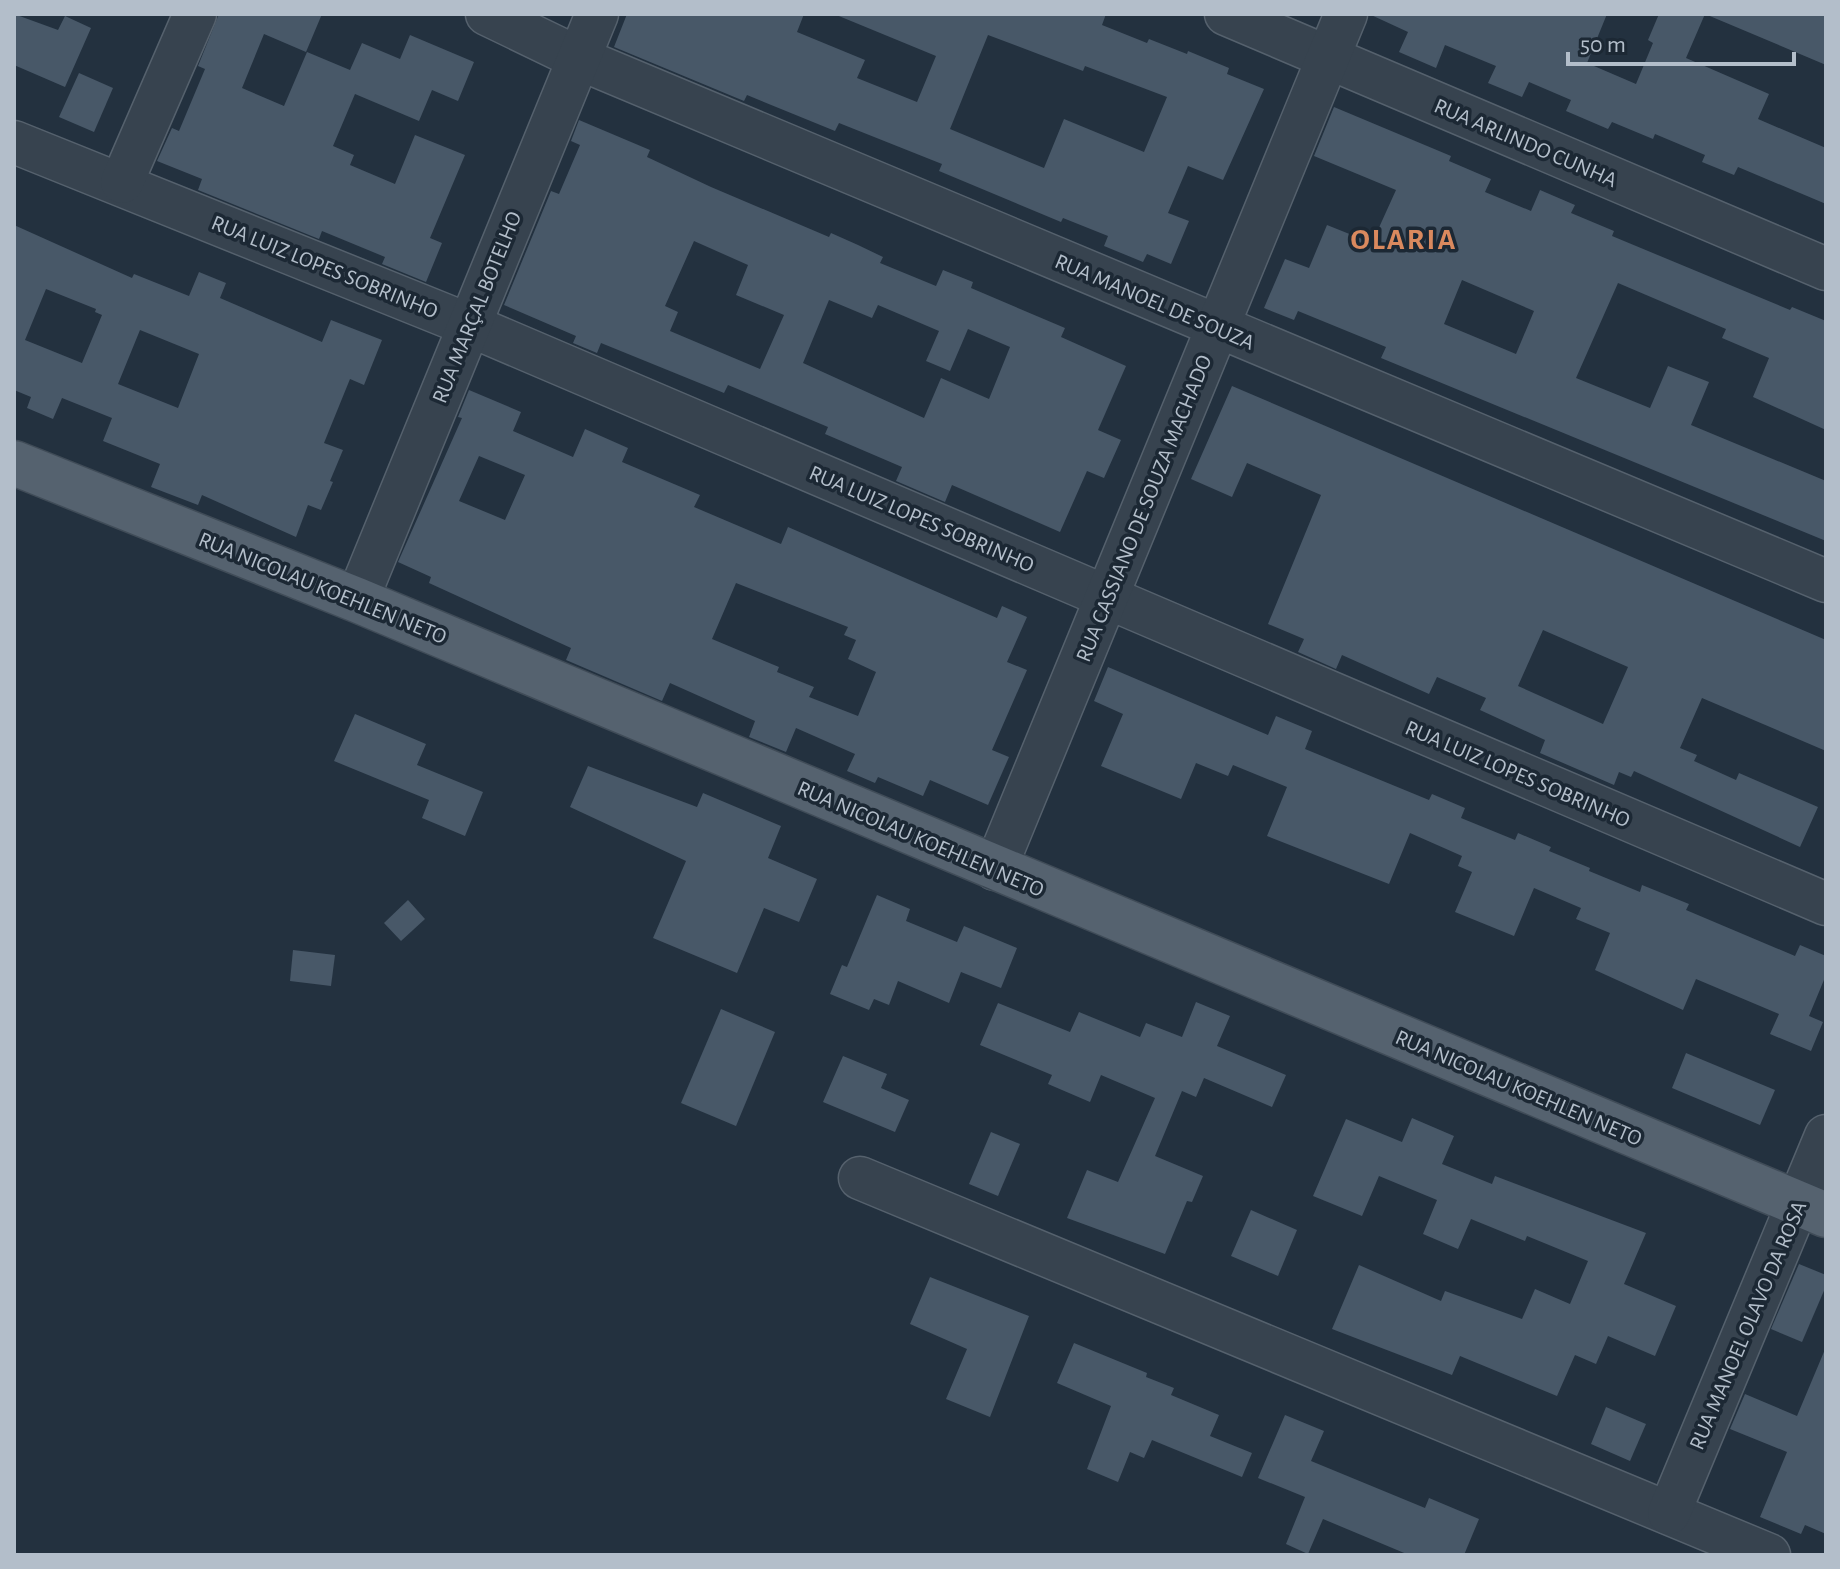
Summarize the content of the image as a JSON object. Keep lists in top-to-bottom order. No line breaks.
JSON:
{"streets":{"main road":["RUA NICOLAU KOEHLEN NETO"],"street":["RUA ARLINDO CUNHA","RUA LUIZ LOPES SOBRINHO","RUA MANOEL DE SOUZA","RUA MARÇAL BOTELHO","RUA CASSIANO DE SOUZA MACHADO","RUA MANOEL OLAVO DA ROSA"]},"crossings":[["RUA ARLINDO CUNHA","RUA CASSIANO DE SOUZA MACHADO"],["RUA LUIZ LOPES SOBRINHO","RUA MARÇAL BOTELHO"],["RUA LUIZ LOPES SOBRINHO","RUA CASSIANO DE SOUZA MACHADO"],["RUA MANOEL DE SOUZA","RUA MARÇAL BOTELHO"],["RUA MANOEL DE SOUZA","RUA CASSIANO DE SOUZA MACHADO"],["RUA MARÇAL BOTELHO","RUA NICOLAU KOEHLEN NETO"],["RUA CASSIANO DE SOUZA MACHADO","RUA NICOLAU KOEHLEN NETO"],["RUA NICOLAU KOEHLEN NETO","RUA MANOEL OLAVO DA ROSA"]],"districts":["OLARIA"],"scale_bar":"50 m"}
